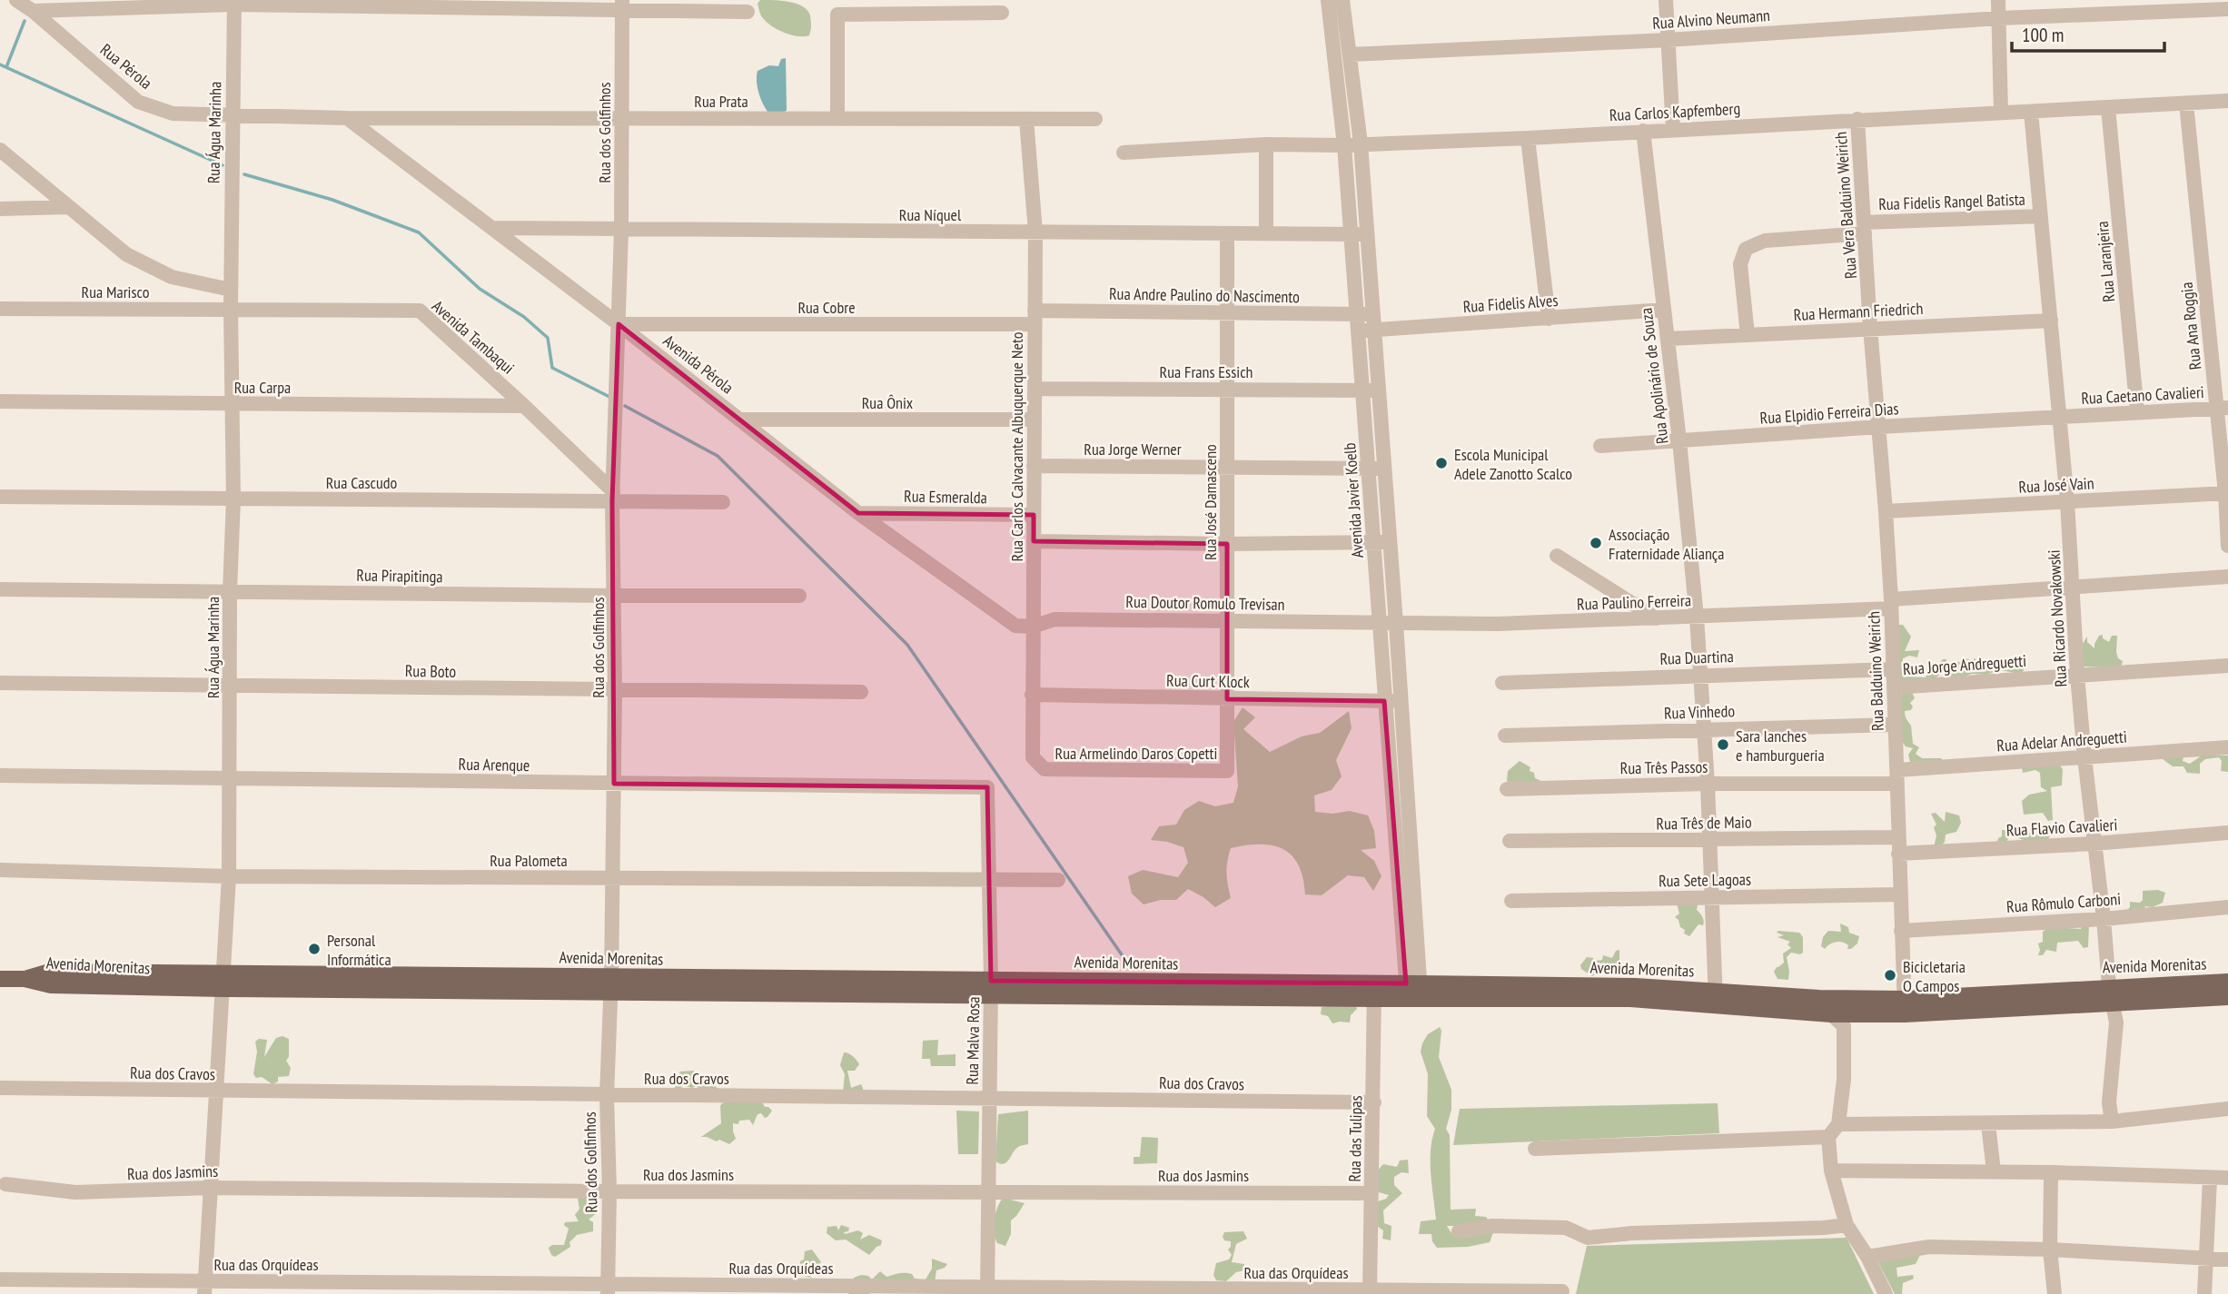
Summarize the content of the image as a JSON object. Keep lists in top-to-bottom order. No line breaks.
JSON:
{"streets":{"main road":["Avenida Morenitas"],"street":["Rua Alvino Neumann","Rua Pérola","Rua Prata","Rua Carlos Kapfemberg","Rua Água Marinha","Rua dos Golfinhos","Rua Fidelis Rangel Batista","Rua Vera Balduino Weirich","Rua Níquel","Rua Laranjeira","Rua Marisco","Rua Andre Paulino do Nascimento","Rua Fidelis Alves","Rua Cobre","Rua Hermann Friedrich","Rua Ana Roggia","Avenida Tambaqui","Avenida Pérola","Rua Frans Essich","Rua Apolinário de Souza","Rua Carpa","Rua Caetano Cavalieri","Rua Ônix","Rua Elpidio Ferreira Dias","Rua Carlos Calvacante Albuquerque Neto","Rua Jorge Werner","Rua Cascudo","Rua José Vain","Rua Esmeralda","Avenida Javier Koelb","Rua José Damasceno","Rua Pirapitinga","Rua Paulino Ferreira","Rua Doutor Romulo Trevisan","Rua Ricardo Novakowski","Rua Duartina","Rua Jorge Andreguetti","Rua Boto","Rua Balduino Weirich","Rua Curt Klock","Rua Vinhedo","Rua Adelar Andreguetti","Rua Armelindo Daros Copetti","Rua Arenque","Rua Três Passos","Rua Três de Maio","Rua Flavio Cavalieri","Rua Palometa","Rua Sete Lagoas","Rua Rômulo Carboni","Rua Malva Rosa","Rua dos Cravos","Rua das Tulipas","Rua dos Jasmins","Rua das Orquídeas"]},"crossings":[["Rua Alvino Neumann","Avenida Javier Koelb"],["Rua Pérola","Rua Prata"],["Rua Pérola","Rua Água Marinha"],["Rua Pérola","Avenida Pérola"],["Rua Prata","Rua dos Golfinhos"],["Rua Prata","Avenida Pérola"],["Rua Prata","Rua Carlos Calvacante Albuquerque Neto"],["Rua Carlos Kapfemberg","Rua Vera Balduino Weirich"],["Rua Carlos Kapfemberg","Rua Laranjeira"],["Rua Carlos Kapfemberg","Rua Ana Roggia"],["Rua Carlos Kapfemberg","Rua Apolinário de Souza"],["Rua Carlos Kapfemberg","Avenida Javier Koelb"],["Rua Carlos Kapfemberg","Rua Ricardo Novakowski"],["Rua Água Marinha","Rua Marisco"],["Rua Água Marinha","Avenida Tambaqui"],["Rua Água Marinha","Rua Carpa"],["Rua Água Marinha","Rua Cascudo"],["Rua Água Marinha","Rua Pirapitinga"],["Rua Água Marinha","Rua Boto"],["Rua Água Marinha","Rua Arenque"],["Rua Água Marinha","Rua Palometa"],["Rua Água Marinha","Avenida Morenitas"],["Rua Água Marinha","Rua dos Cravos"],["Rua Água Marinha","Rua dos Jasmins"],["Rua Água Marinha","Rua das Orquídeas"],["Rua dos Golfinhos","Rua Níquel"],["Rua dos Golfinhos","Rua Cobre"],["Rua dos Golfinhos","Avenida Tambaqui"],["Rua dos Golfinhos","Avenida Pérola"],["Rua dos Golfinhos","Rua Cascudo"],["Rua dos Golfinhos","Rua Pirapitinga"],["Rua dos Golfinhos","Rua Boto"],["Rua dos Golfinhos","Rua Arenque"],["Rua dos Golfinhos","Rua Palometa"],["Rua dos Golfinhos","Avenida Morenitas"],["Rua dos Golfinhos","Rua dos Cravos"],["Rua dos Golfinhos","Rua dos Jasmins"],["Rua dos Golfinhos","Rua das Orquídeas"],["Rua Fidelis Rangel Batista","Rua Vera Balduino Weirich"],["Rua Fidelis Rangel Batista","Rua Hermann Friedrich"],["Rua Fidelis Rangel Batista","Rua Ricardo Novakowski"],["Rua Vera Balduino Weirich","Rua Hermann Friedrich"],["Rua Vera Balduino Weirich","Rua Balduino Weirich"],["Rua Níquel","Avenida Pérola"],["Rua Níquel","Rua Carlos Calvacante Albuquerque Neto"],["Rua Níquel","Avenida Javier Koelb"],["Rua Níquel","Rua José Damasceno"],["Rua Laranjeira","Rua Caetano Cavalieri"],["Rua Marisco","Avenida Tambaqui"],["Rua Andre Paulino do Nascimento","Rua Cobre"],["Rua Andre Paulino do Nascimento","Rua Carlos Calvacante Albuquerque Neto"],["Rua Andre Paulino do Nascimento","Avenida Javier Koelb"],["Rua Andre Paulino do Nascimento","Rua José Damasceno"],["Rua Fidelis Alves","Rua Apolinário de Souza"],["Rua Fidelis Alves","Avenida Javier Koelb"],["Rua Cobre","Avenida Pérola"],["Rua Cobre","Rua Carlos Calvacante Albuquerque Neto"],["Rua Hermann Friedrich","Rua Apolinário de Souza"],["Rua Hermann Friedrich","Rua Ricardo Novakowski"],["Rua Hermann Friedrich","Rua Balduino Weirich"],["Rua Ana Roggia","Rua Caetano Cavalieri"],["Rua Ana Roggia","Rua José Vain"],["Avenida Tambaqui","Rua Carpa"],["Avenida Tambaqui","Rua Cascudo"],["Avenida Pérola","Rua Ônix"],["Avenida Pérola","Rua Carlos Calvacante Albuquerque Neto"],["Avenida Pérola","Rua Esmeralda"],["Avenida Pérola","Rua Doutor Romulo Trevisan"],["Rua Frans Essich","Rua Carlos Calvacante Albuquerque Neto"],["Rua Frans Essich","Avenida Javier Koelb"],["Rua Frans Essich","Rua José Damasceno"],["Rua Apolinário de Souza","Rua Elpidio Ferreira Dias"],["Rua Apolinário de Souza","Rua Paulino Ferreira"],["Rua Apolinário de Souza","Rua Duartina"],["Rua Apolinário de Souza","Rua Vinhedo"],["Rua Apolinário de Souza","Rua Três Passos"],["Rua Apolinário de Souza","Rua Três de Maio"],["Rua Apolinário de Souza","Rua Sete Lagoas"],["Rua Apolinário de Souza","Avenida Morenitas"],["Rua Caetano Cavalieri","Rua Elpidio Ferreira Dias"],["Rua Caetano Cavalieri","Rua Ricardo Novakowski"],["Rua Ônix","Rua Carlos Calvacante Albuquerque Neto"],["Rua Elpidio Ferreira Dias","Rua Ricardo Novakowski"],["Rua Elpidio Ferreira Dias","Rua Balduino Weirich"],["Rua Carlos Calvacante Albuquerque Neto","Rua Jorge Werner"],["Rua Carlos Calvacante Albuquerque Neto","Rua Esmeralda"],["Rua Carlos Calvacante Albuquerque Neto","Rua Doutor Romulo Trevisan"],["Rua Carlos Calvacante Albuquerque Neto","Rua Curt Klock"],["Rua Carlos Calvacante Albuquerque Neto","Rua Armelindo Daros Copetti"],["Rua Jorge Werner","Avenida Javier Koelb"],["Rua Jorge Werner","Rua José Damasceno"],["Rua José Vain","Rua Ricardo Novakowski"],["Rua José Vain","Rua Balduino Weirich"],["Avenida Javier Koelb","Rua Paulino Ferreira"],["Avenida Javier Koelb","Rua Doutor Romulo Trevisan"],["Avenida Javier Koelb","Rua Curt Klock"],["Avenida Javier Koelb","Avenida Morenitas"],["Rua José Damasceno","Rua Doutor Romulo Trevisan"],["Rua José Damasceno","Rua Curt Klock"],["Rua José Damasceno","Rua Armelindo Daros Copetti"],["Rua Paulino Ferreira","Rua Doutor Romulo Trevisan"],["Rua Paulino Ferreira","Rua Ricardo Novakowski"],["Rua Paulino Ferreira","Rua Balduino Weirich"],["Rua Ricardo Novakowski","Rua Jorge Andreguetti"],["Rua Ricardo Novakowski","Rua Adelar Andreguetti"],["Rua Ricardo Novakowski","Rua Flavio Cavalieri"],["Rua Ricardo Novakowski","Rua Rômulo Carboni"],["Rua Ricardo Novakowski","Avenida Morenitas"],["Rua Duartina","Rua Balduino Weirich"],["Rua Jorge Andreguetti","Rua Balduino Weirich"],["Rua Balduino Weirich","Rua Vinhedo"],["Rua Balduino Weirich","Rua Adelar Andreguetti"],["Rua Balduino Weirich","Rua Três Passos"],["Rua Balduino Weirich","Rua Três de Maio"],["Rua Balduino Weirich","Rua Flavio Cavalieri"],["Rua Balduino Weirich","Rua Sete Lagoas"],["Rua Balduino Weirich","Rua Rômulo Carboni"],["Rua Balduino Weirich","Avenida Morenitas"],["Rua Adelar Andreguetti","Rua Três Passos"],["Rua Arenque","Rua Malva Rosa"],["Rua Palometa","Rua Malva Rosa"],["Avenida Morenitas","Rua Malva Rosa"],["Avenida Morenitas","Rua das Tulipas"],["Rua Malva Rosa","Rua dos Cravos"],["Rua Malva Rosa","Rua dos Jasmins"],["Rua Malva Rosa","Rua das Orquídeas"],["Rua dos Cravos","Rua das Tulipas"],["Rua das Tulipas","Rua dos Jasmins"],["Rua das Tulipas","Rua das Orquídeas"]],"places":["Escola Municipal Adele Zanotto Scalco","Associação Fraternidade Aliança","Sara lanches e hamburgueria","Personal Informática","Bicicletaria O Campos"],"scale_bar":"100 m"}
